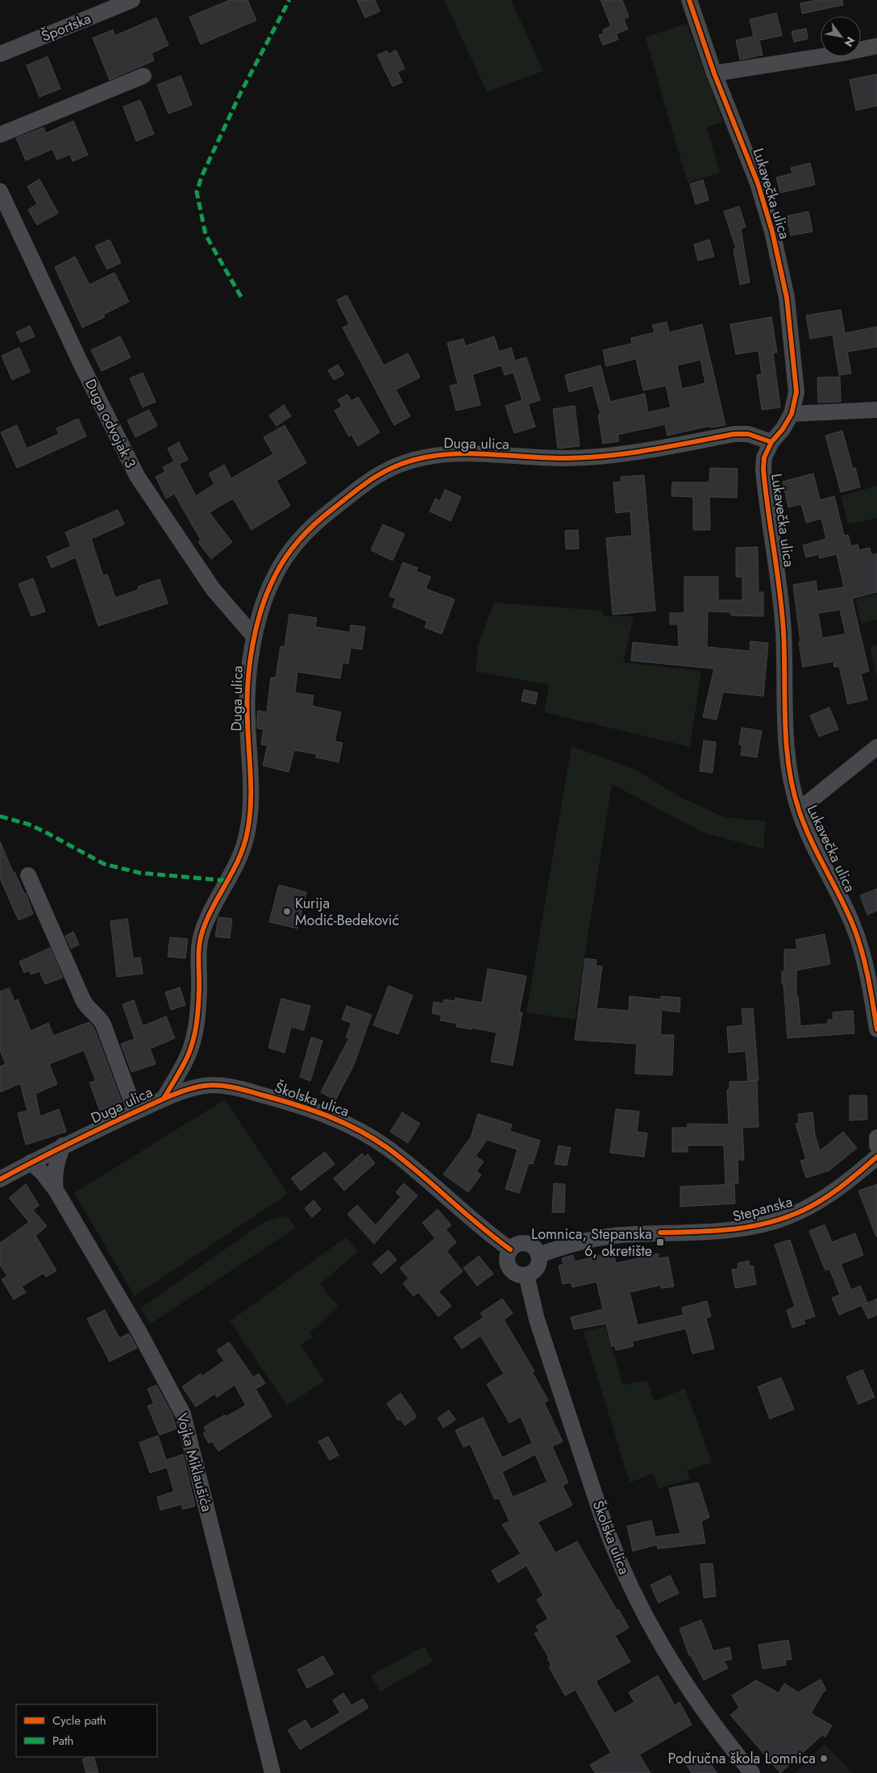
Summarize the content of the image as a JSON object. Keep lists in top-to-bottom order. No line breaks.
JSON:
{"streets":{"street":["Športska","Lukavečka ulica","Duga odvojak 3","Duga ulica","Školska ulica","Stepanska","Vojka Miklaušića"]},"crossings":[["Lukavečka ulica","Duga ulica"],["Duga odvojak 3","Duga ulica"],["Duga ulica","Školska ulica"],["Duga ulica","Vojka Miklaušića"],["Školska ulica","Stepanska"]],"places":{"other":["Kurija Modić-Bedeković","Područna škola Lomnica"],"transit":["Lomnica, Stepanska 6, okretište"]},"legend":["Cycle path","Path"],"north":"bottom right"}
